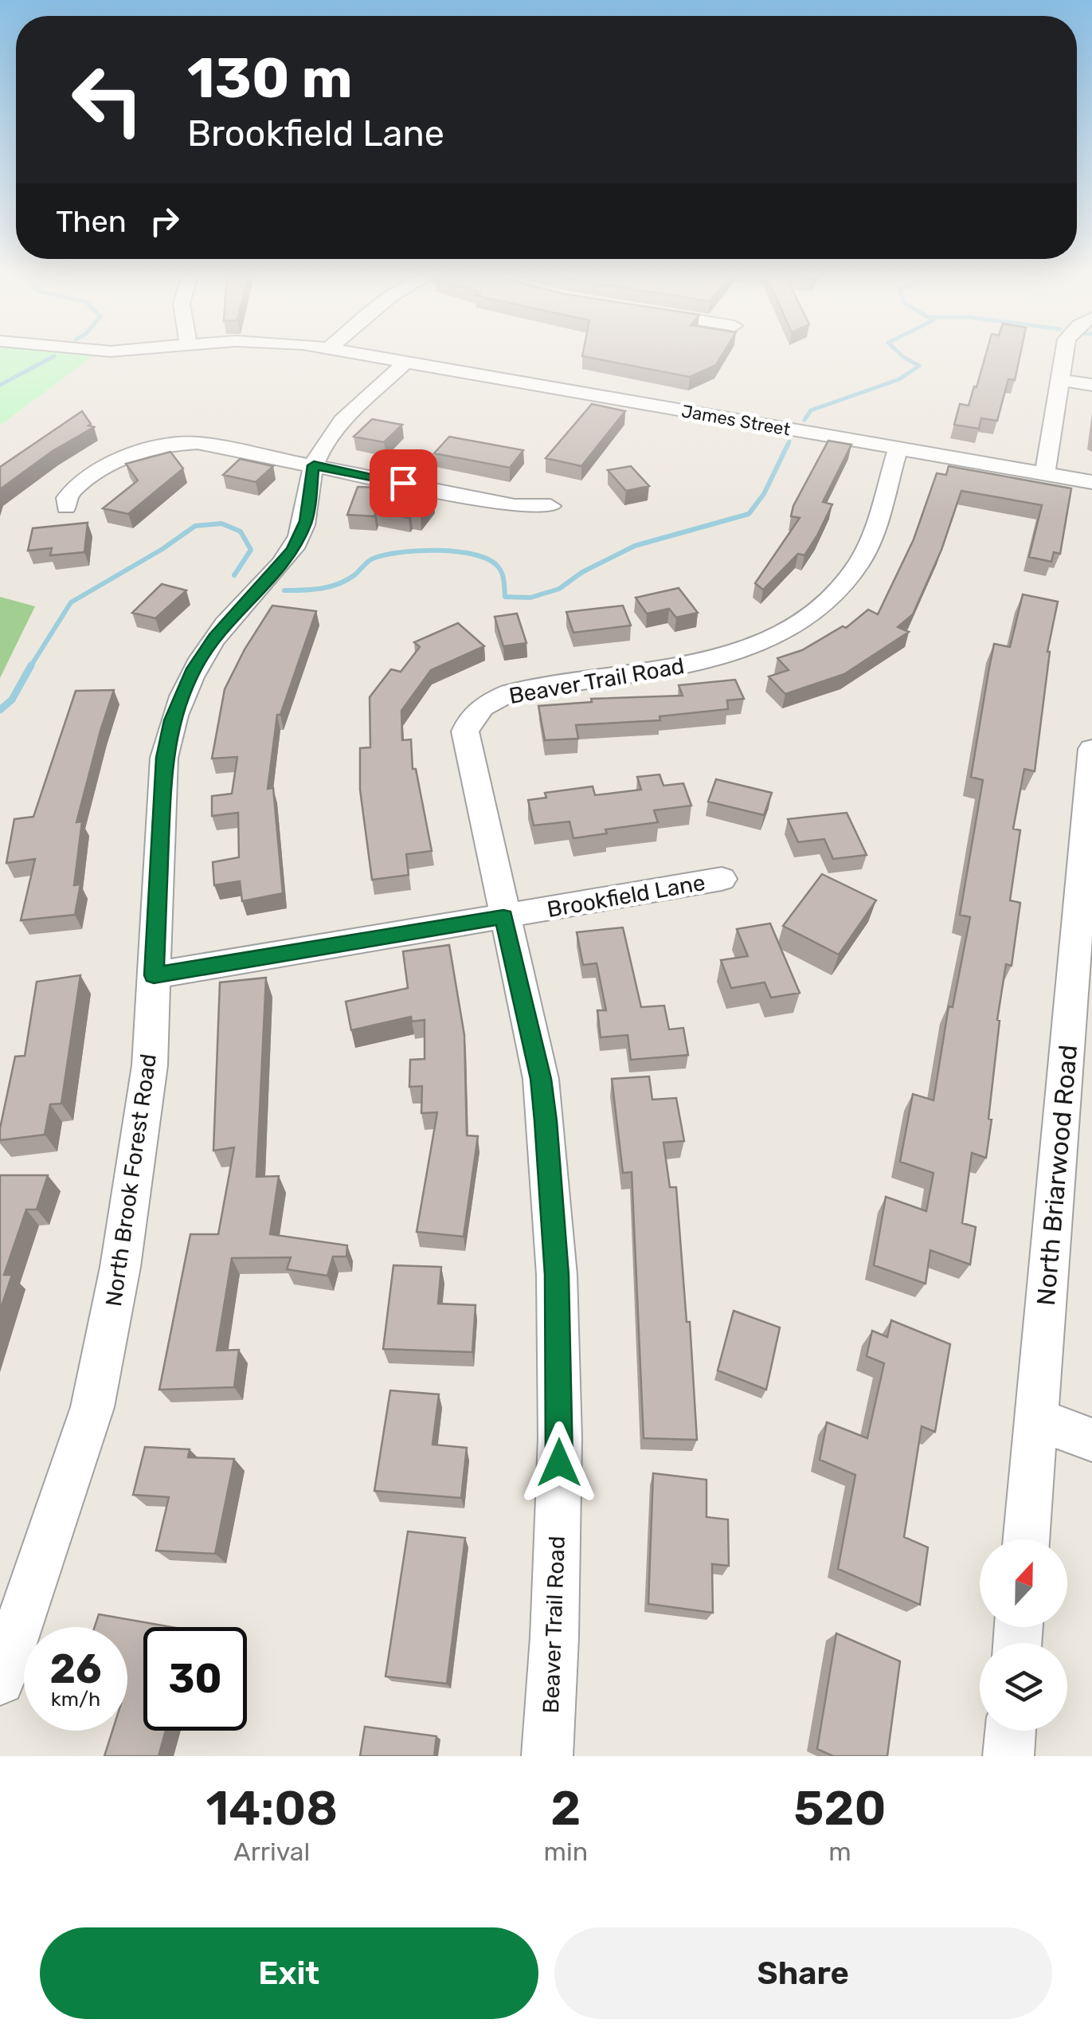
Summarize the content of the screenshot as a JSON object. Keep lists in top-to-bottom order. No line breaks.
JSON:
{"streets":{"street":["James Street","Beaver Trail Road","Brookfield Lane","North Briarwood Road","North Brook Forest Road"]},"crossings":[["James Street","Beaver Trail Road"],["James Street","North Brook Forest Road"],["Beaver Trail Road","Brookfield Lane"],["Brookfield Lane","North Brook Forest Road"]],"north":"top","page":{"turn":["130 m","Brookfield Lane"],"then":"Then","speed":"26 km/h","limit":"30","eta":["14:08","Arrival","2","min","520","m"],"buttons":["Exit","Share"]}}
